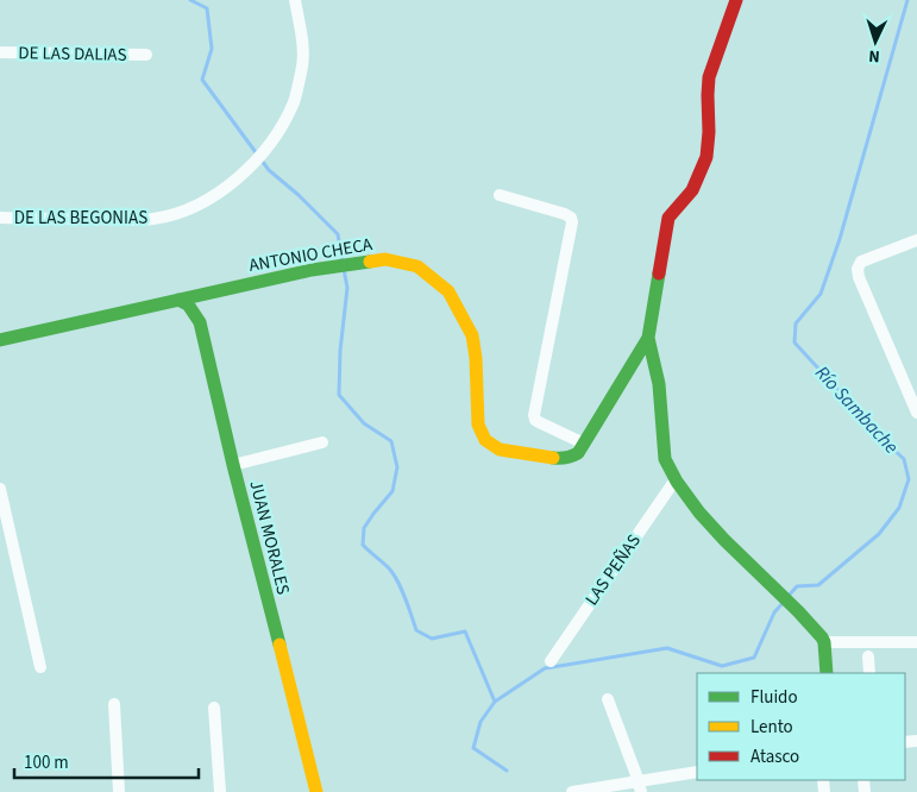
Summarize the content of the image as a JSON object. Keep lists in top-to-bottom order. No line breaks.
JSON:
{"streets":{"street":["DE LAS DALIAS","DE LAS BEGONIAS","ANTONIO CHECA","JUAN MORALES","LAS PEÑAS"]},"crossings":[["ANTONIO CHECA","JUAN MORALES"]],"water":["Río Sambache"],"legend":["Fluido","Lento","Atasco"],"scale_bar":"100 m","north":"bottom"}
